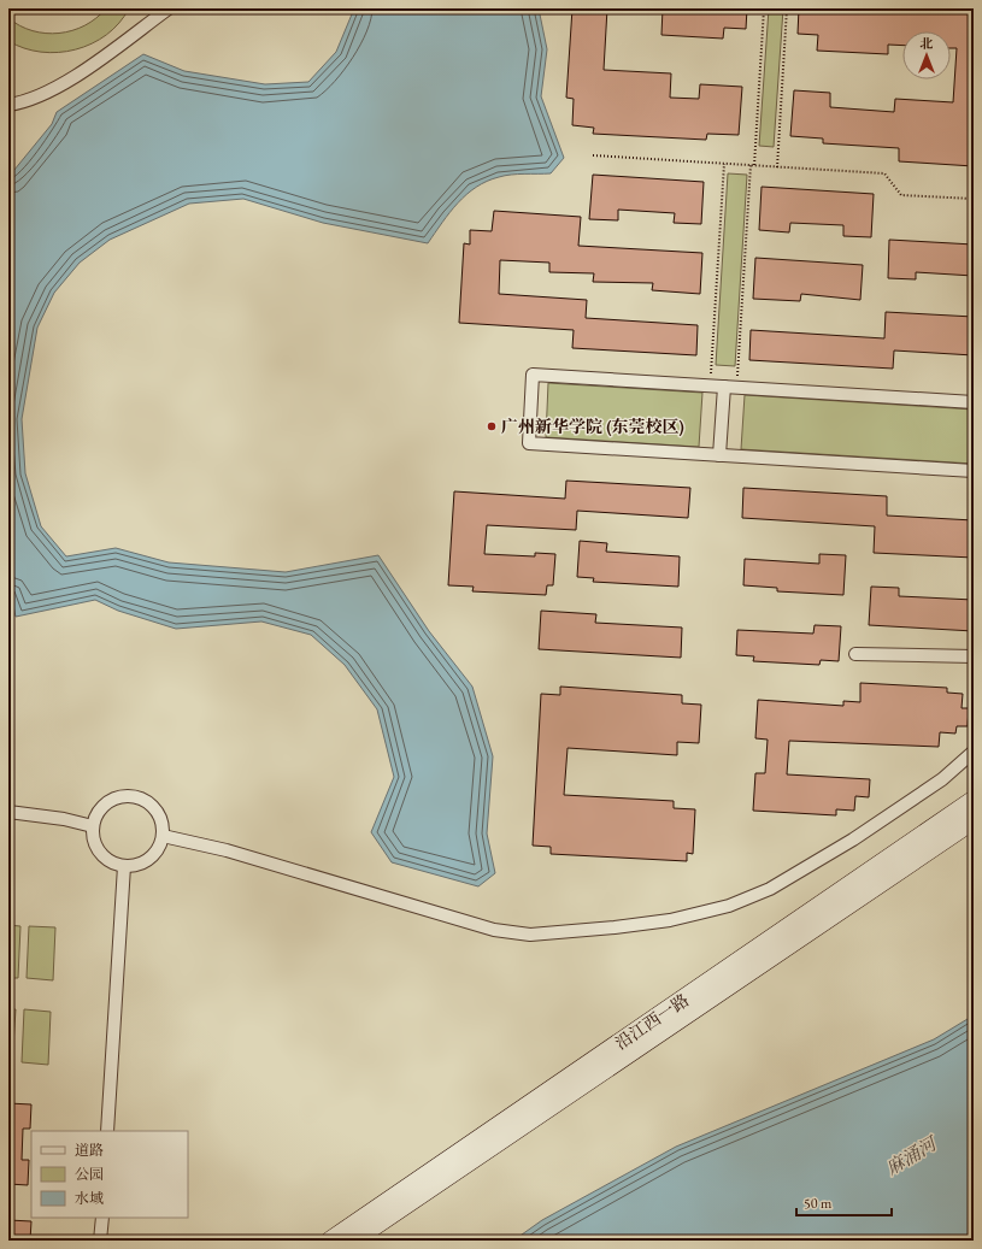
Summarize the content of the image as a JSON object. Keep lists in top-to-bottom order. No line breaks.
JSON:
{"streets":{"street":["沿江西一路"]},"water":["麻涌河"],"places":["广州新华学院 (东莞校区)"],"legend":["道路","公园","水域"],"scale_bar":"50 m","north":"top"}
